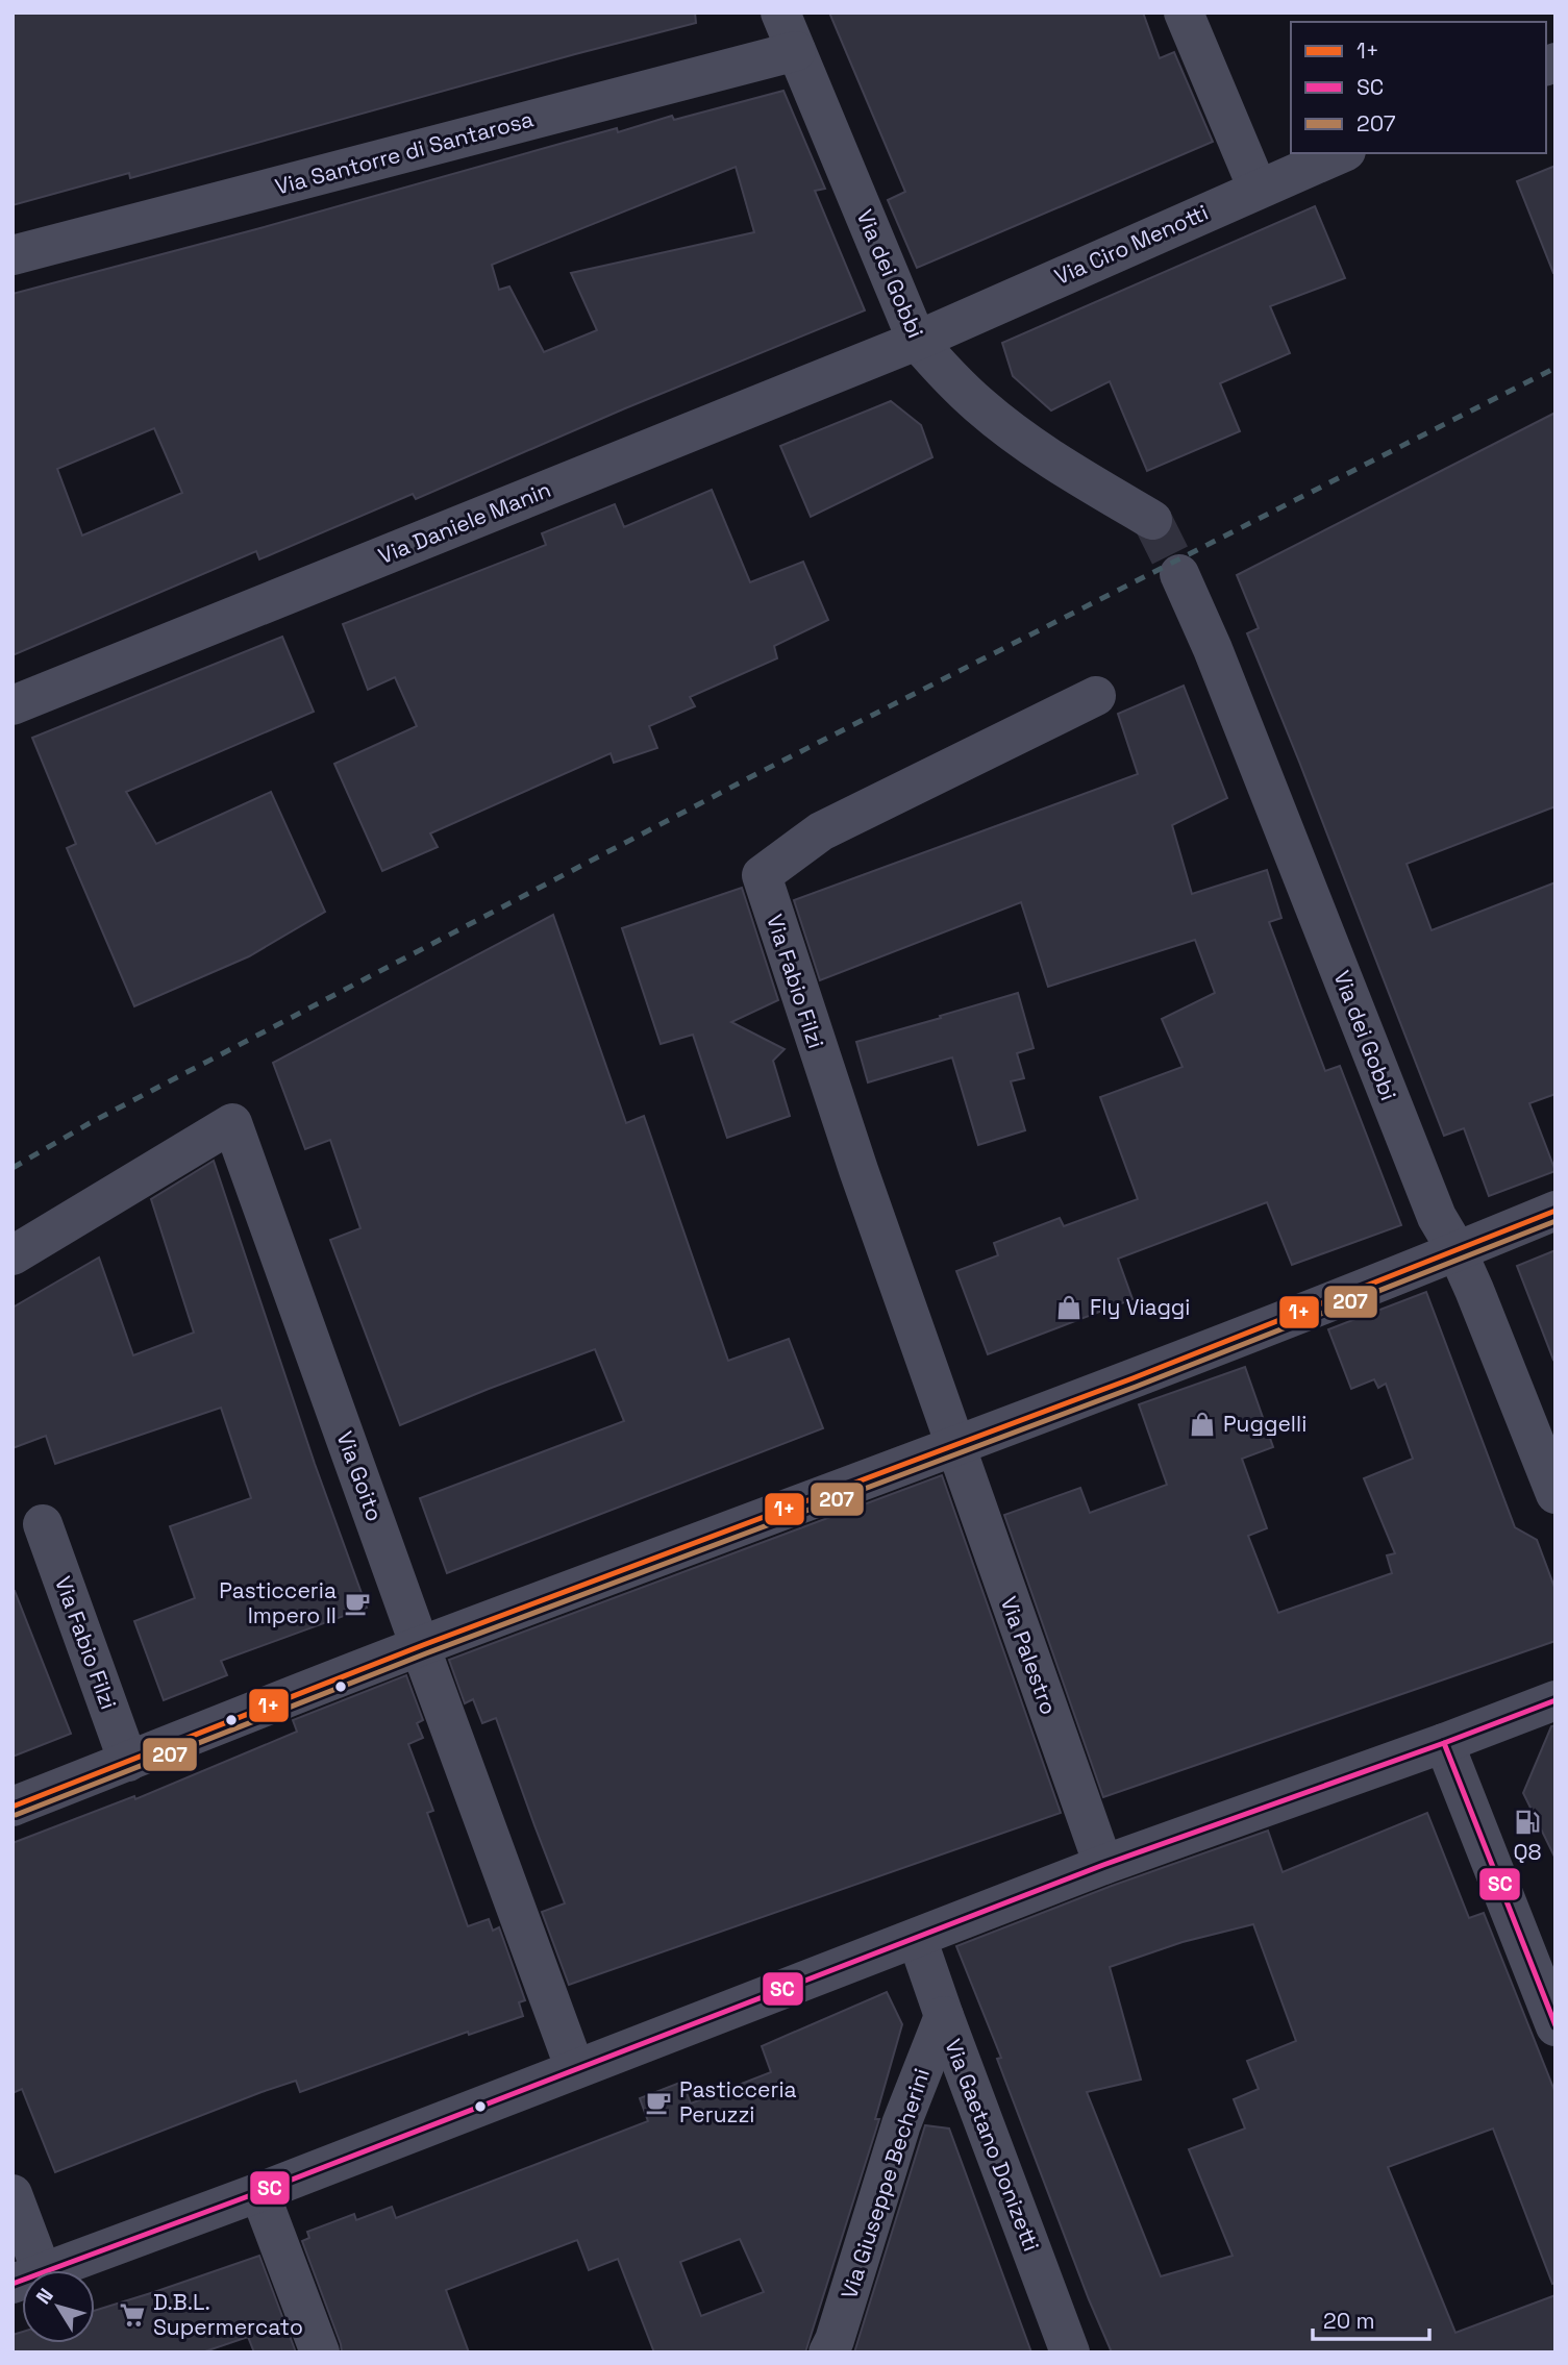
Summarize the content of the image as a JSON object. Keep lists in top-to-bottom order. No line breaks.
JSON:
{"streets":{"street":["Via Santorre di Santarosa","Via Ciro Menotti","Via dei Gobbi","Via Daniele Manin","Via Fabio Filzi","Via Goito","Via Palestro","Via Gaetano Donizetti","Via Giuseppe Becherini"]},"crossings":[["Via Santorre di Santarosa","Via dei Gobbi"],["Via Ciro Menotti","Via dei Gobbi"],["Via Ciro Menotti","Via Daniele Manin"],["Via dei Gobbi","Via Daniele Manin"],["Via Fabio Filzi","Via Palestro"],["Via Gaetano Donizetti","Via Giuseppe Becherini"]],"places":{"shop":["Fly Viaggi","Puggelli"],"cafe":["Pasticceria Impero II","Pasticceria Peruzzi"],"fuel station":["Q8"],"supermarket":["D.B.L. Supermercato"]},"lines":["transit line 1+","transit line 207","transit line SC"],"legend":["1+","SC","207"],"scale_bar":"20 m","north":"top left"}
